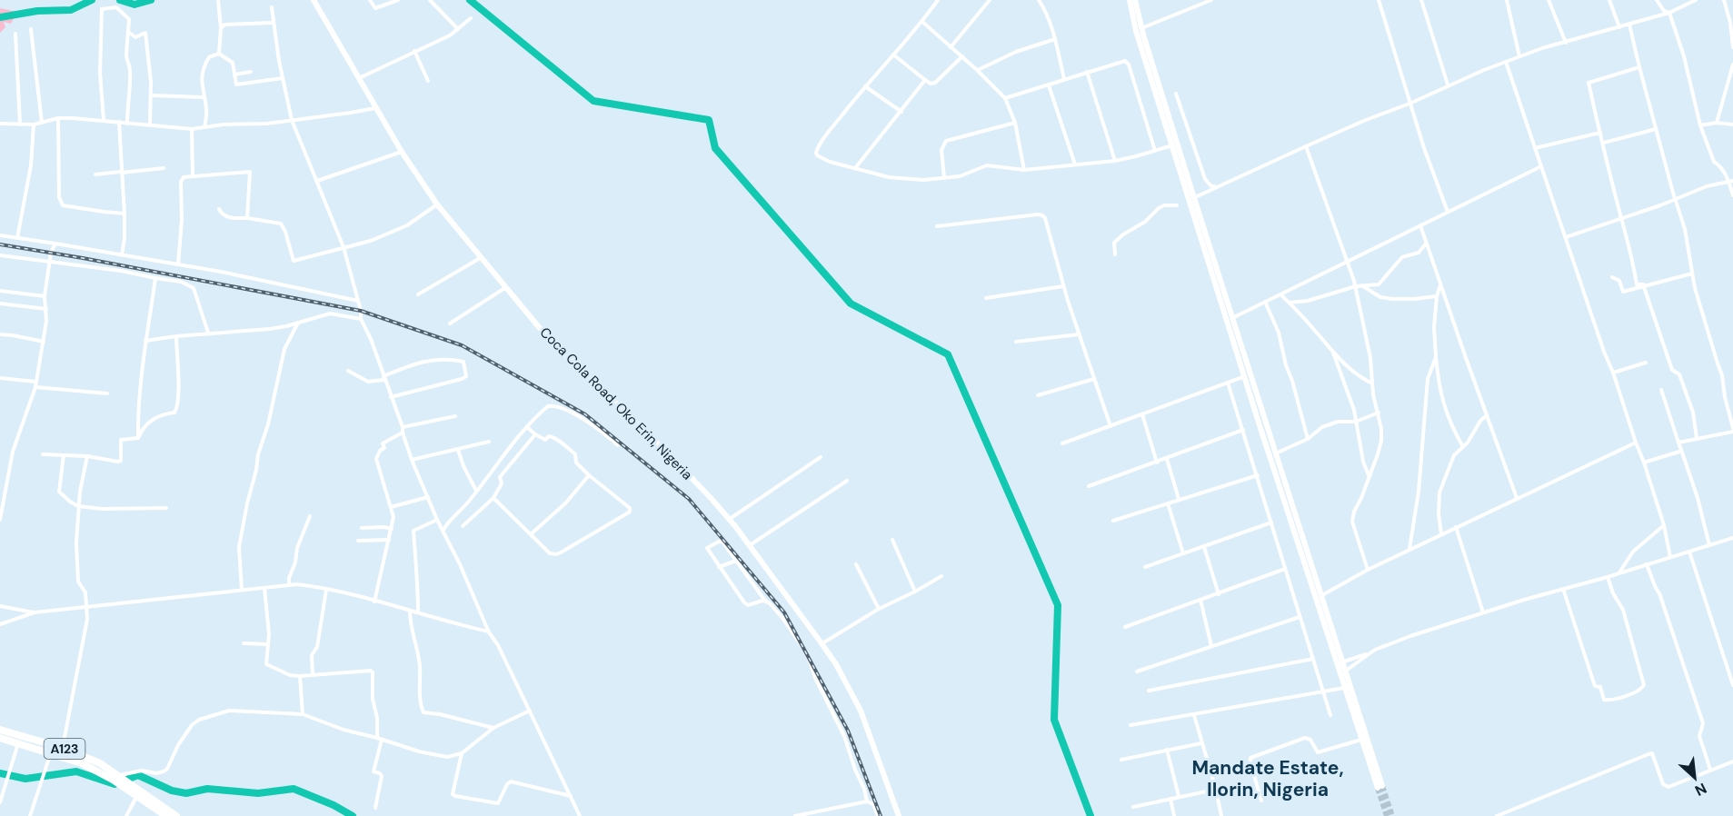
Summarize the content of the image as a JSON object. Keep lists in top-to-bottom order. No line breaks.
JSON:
{"streets":{"highway":["A123"],"main road":["Coca Cola Road, Oko Erin, Nigeria"]},"districts":["Mandate Estate, Ilorin, Nigeria"],"north":"bottom right"}
